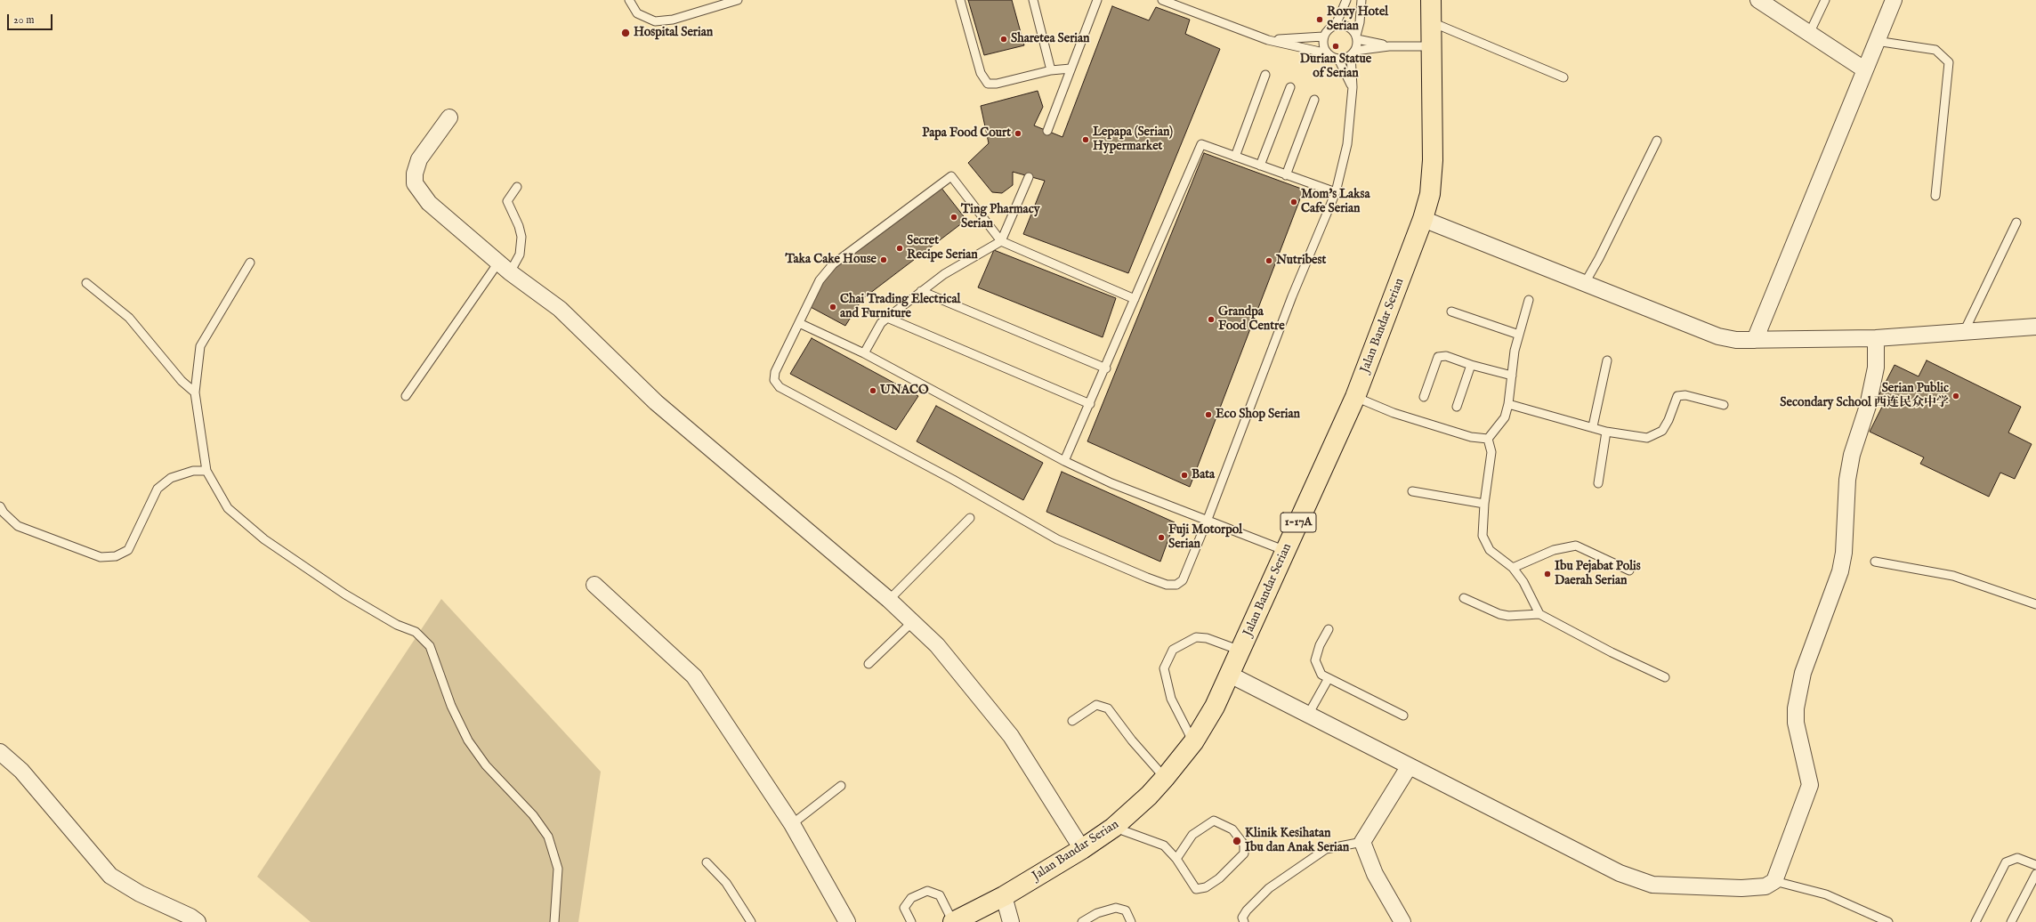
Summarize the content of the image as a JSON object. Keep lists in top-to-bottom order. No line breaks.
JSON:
{"streets":{"main road":["Jalan Bandar Serian","1-17A"]},"places":["Roxy Hotel Serian","Hospital Serian","Sharetea Serian","Durian Statue of Serian","Papa Food Court","Lepapa (Serian) Hypermarket","Mom's Laksa Cafe Serian","Ting Pharmacy Serian","Secret Recipe Serian","Taka Cake House","Nutribest","Chai Trading Electrical and Furniture","Grandpa Food Centre","UNACO","Serian Public Secondary School 西连民众中学","Eco Shop Serian","Bata","Fuji Motorpol Serian","Ibu Pejabat Polis Daerah Serian","Klinik Kesihatan Ibu dan Anak Serian"],"scale_bar":"20 m"}
